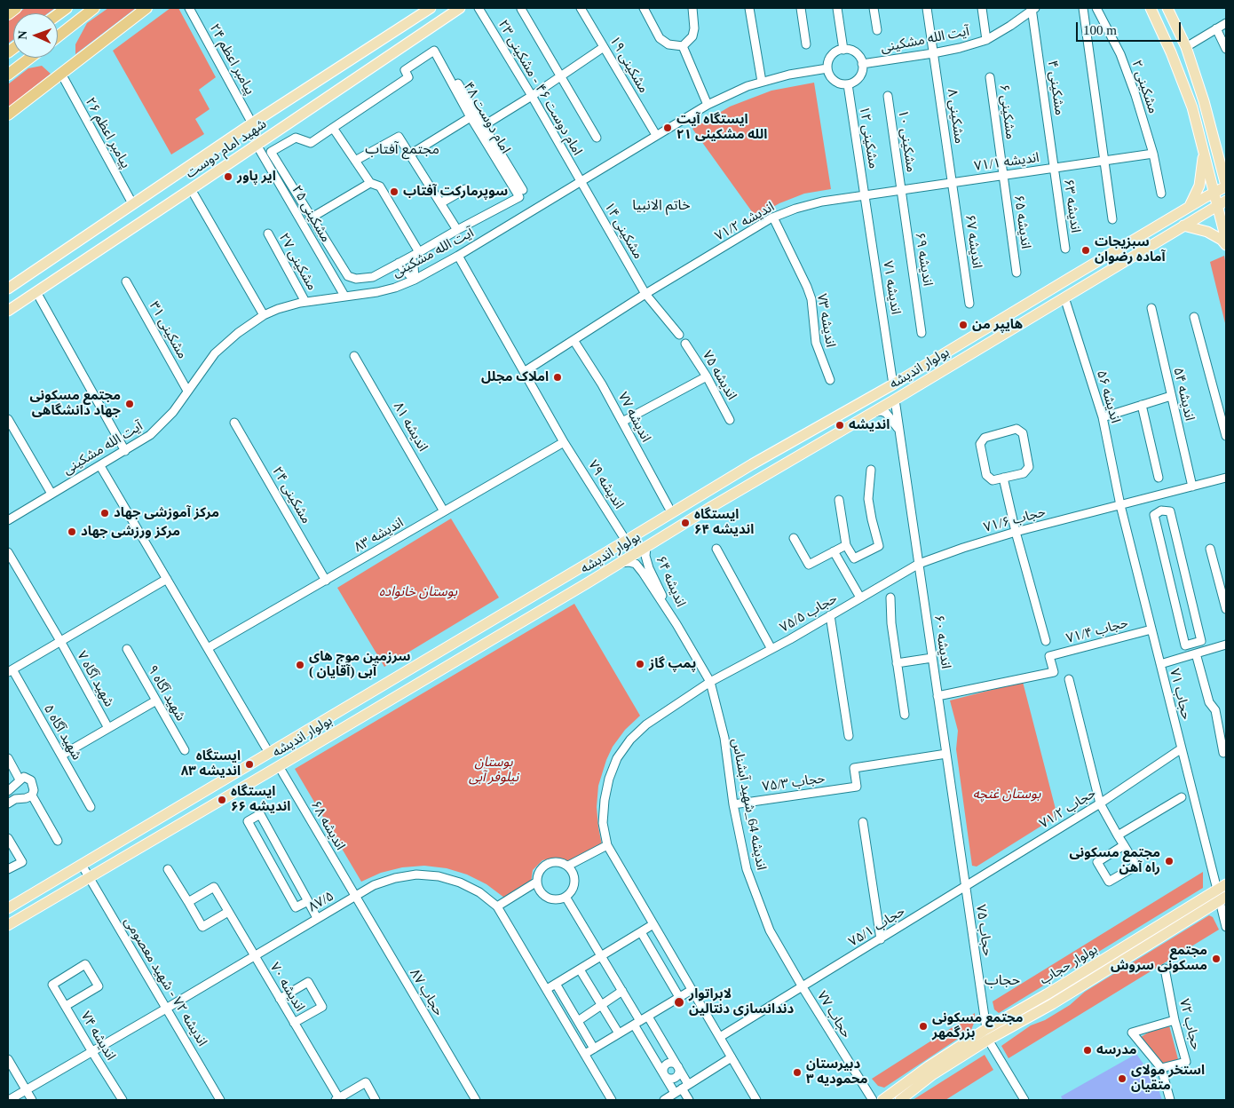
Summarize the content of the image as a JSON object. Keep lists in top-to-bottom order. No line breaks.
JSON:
{"streets":{"main road":["شهید امام دوست","بولوار اندیشه","بولوار حجاب"],"street":["آیت الله مشکینی","پیامبر اعظم ۲۴","مشکینی ۱۹","مشکینی ۲","امام دوست ۴۶ - مشکینی ۲۳","مشکینی ۴","مشکینی ۶","مشکینی ۸","امام دوست ۴۸","پیامبر اعظم ۲۶","مشکینی ۱۲","مشکینی ۱۰","اندیشه ۷۱/۱","اندیشه ۶۳","مشکینی ۲۵","اندیشه ۷۱/۲","اندیشه ۶۵","مشکینی ۱۴","اندیشه ۶۷","اندیشه ۶۹","مشکینی ۲۷","اندیشه ۷۱","اندیشه ۷۳","مشکینی ۳۱","اندیشه ۷۵","اندیشه ۵۴","اندیشه ۵۶","اندیشه ۷۷","اندیشه ۸۱","اندیشه ۷۹","مشکینی ۲۴","حجاب ۷۱/۶","اندیشه ۸۳","اندیشه ۶۴","حجاب ۷۵/۵","حجاب ۷۱/۴","اندیشه ۶۰","شهید آگاه ۷","شهید آگاه ۹","حجاب ۷۱","شهید آگاه ۵","حجاب ۷۵/۳","اندیشه 64_شهید آبشناس","حجاب ۷۱/۲","اندیشه ۶۸","۸۷/۵","حجاب ۷۵/۱","حجاب ۷۵","اندیشه ۷۲ - شهید معصومی","اندیشه ۷۰","حجاب ۸۷","حجاب ۷۷","حجاب ۷۲","اندیشه ۷۴"]},"crossings":[["آیت الله مشکینی","مشکینی ۱۹"],["آیت الله مشکینی","امام دوست ۴۶ - مشکینی ۲۳"],["آیت الله مشکینی","مشکینی ۴"],["آیت الله مشکینی","مشکینی ۸"],["آیت الله مشکینی","مشکینی ۱۲"],["آیت الله مشکینی","مشکینی ۲۵"],["آیت الله مشکینی","مشکینی ۱۴"],["آیت الله مشکینی","مشکینی ۲۷"],["آیت الله مشکینی","مشکینی ۳۱"],["آیت الله مشکینی","اندیشه ۷۹"],["پیامبر اعظم ۲۴","شهید امام دوست"],["مشکینی ۲","اندیشه ۷۱/۱"],["امام دوست ۴۶ - مشکینی ۲۳","مشکینی ۱۴"],["مشکینی ۴","اندیشه ۷۱/۱"],["مشکینی ۴","اندیشه ۶۳"],["مشکینی ۶","اندیشه ۷۱/۱"],["مشکینی ۶","اندیشه ۶۵"],["مشکینی ۸","اندیشه ۷۱/۱"],["مشکینی ۸","اندیشه ۶۷"],["پیامبر اعظم ۲۶","شهید امام دوست"],["مشکینی ۱۲","اندیشه ۷۱/۱"],["مشکینی ۱۲","اندیشه ۷۱/۲"],["مشکینی ۱۲","اندیشه ۷۱"],["مشکینی ۱۰","اندیشه ۷۱/۱"],["مشکینی ۱۰","اندیشه ۶۹"],["شهید امام دوست","مشکینی ۲۵"],["اندیشه ۷۱/۱","اندیشه ۶۳"],["اندیشه ۷۱/۱","اندیشه ۷۱/۲"],["اندیشه ۷۱/۱","اندیشه ۶۵"],["اندیشه ۷۱/۱","اندیشه ۶۷"],["اندیشه ۷۱/۱","اندیشه ۶۹"],["اندیشه ۷۱/۱","اندیشه ۷۱"],["اندیشه ۷۱/۲","مشکینی ۱۴"],["اندیشه ۷۱/۲","اندیشه ۷۱"],["اندیشه ۷۱/۲","اندیشه ۷۳"],["اندیشه ۷۱/۲","اندیشه ۷۷"],["اندیشه ۷۱/۲","اندیشه ۷۹"],["اندیشه ۷۱","بولوار اندیشه"],["بولوار اندیشه","اندیشه ۵۶"],["بولوار اندیشه","اندیشه ۷۹"],["بولوار اندیشه","اندیشه ۶۴"],["بولوار اندیشه","اندیشه ۶۰"],["بولوار اندیشه","اندیشه ۶۸"],["بولوار اندیشه","اندیشه ۷۲ - شهید معصومی"],["اندیشه ۵۴","حجاب ۷۱/۶"],["اندیشه ۵۶","حجاب ۷۱/۶"],["اندیشه ۵۶","حجاب ۷۱"],["اندیشه ۸۱","اندیشه ۸۳"],["اندیشه ۷۹","اندیشه ۸۳"],["مشکینی ۲۴","اندیشه ۸۳"],["حجاب ۷۱/۶","حجاب ۷۵/۵"],["حجاب ۷۱/۶","اندیشه ۶۰"],["حجاب ۷۱/۶","حجاب ۷۱"],["اندیشه ۶۴","اندیشه 64_شهید آبشناس"],["حجاب ۷۵/۵","اندیشه ۶۰"],["حجاب ۷۵/۵","اندیشه 64_شهید آبشناس"],["حجاب ۷۵/۵","حجاب ۷۵/۱"],["حجاب ۷۱/۴","اندیشه ۶۰"],["حجاب ۷۱/۴","حجاب ۷۱"],["اندیشه ۶۰","حجاب ۷۵/۳"],["اندیشه ۶۰","حجاب ۷۱/۲"],["اندیشه ۶۰","حجاب ۷۵/۱"],["اندیشه ۶۰","حجاب ۷۵"],["حجاب ۷۱","حجاب ۷۱/۲"],["حجاب ۷۱","بولوار حجاب"],["حجاب ۷۵/۳","اندیشه 64_شهید آبشناس"],["اندیشه 64_شهید آبشناس","حجاب ۷۵/۱"],["اندیشه 64_شهید آبشناس","حجاب ۷۷"],["حجاب ۷۱/۲","حجاب ۷۵/۱"],["حجاب ۷۱/۲","حجاب ۷۵"],["اندیشه ۶۸","۸۷/۵"],["اندیشه ۶۸","حجاب ۸۷"],["۸۷/۵","اندیشه ۷۲ - شهید معصومی"],["۸۷/۵","اندیشه ۷۰"],["۸۷/۵","حجاب ۸۷"],["۸۷/۵","اندیشه ۷۴"],["حجاب ۷۵/۱","حجاب ۷۵"],["حجاب ۷۵/۱","حجاب ۷۷"],["حجاب ۷۵","بولوار حجاب"]],"districts":["مجتمع آفتاب","خاتم الانبیا","حجاب"],"parks":["بوستان خانواده","بوستان نیلوفر آبی","بوستان غنچه"],"places":["ایستگاه آیت الله مشکینی ۲۱","ایر پاور","سوپرمارکت آفتاب","سبزیجات آماده رضوان","هایپر من","املاک مجلل","مجتمع مسکونی جهاد دانشگاهی","اندیشه","مرکز آموزشی جهاد","ایستگاه اندیشه ۶۴","مرکز ورزشی جهاد","پمپ گاز","سرزمین موج های آبی (آقایان )","ایستگاه اندیشه ۸۳","ایستگاه اندیشه ۶۶","مجتمع مسکونی راه آهن","مجتمع مسکونی سروش","لابراتوار دندانسازی دنتالین","مجتمع مسکونی بزرگمهر","مدرسه","دبیرستان محمودیه ۳","استخر مولای متقیان"],"scale_bar":"100 m","north":"left"}
